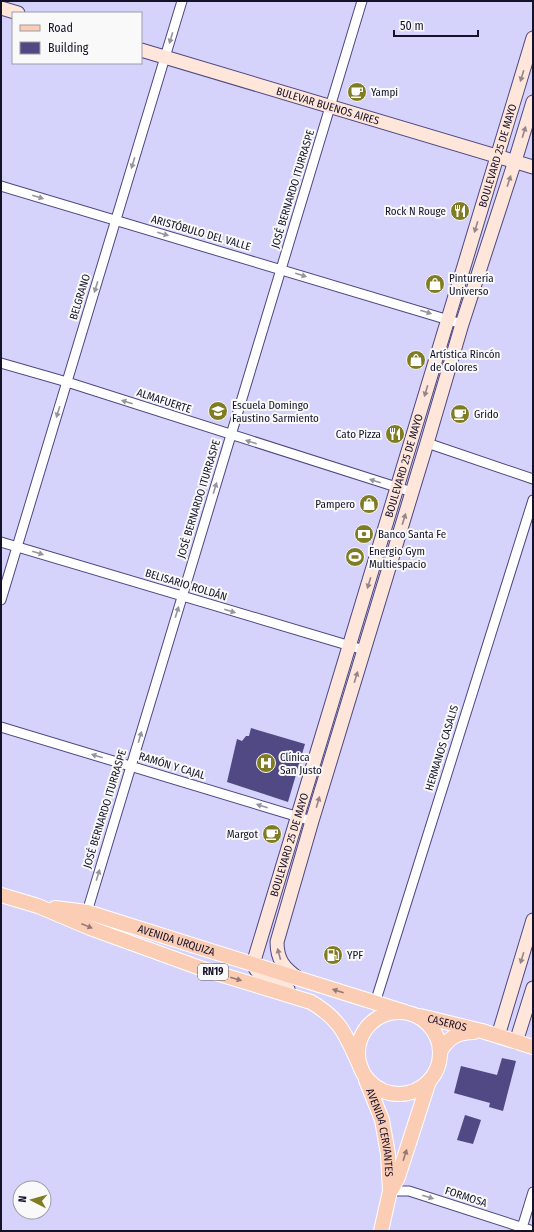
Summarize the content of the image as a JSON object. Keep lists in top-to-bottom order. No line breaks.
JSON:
{"streets":{"main road":["BULEVAR BUENOS AIRES","BOULEVARD 25 DE MAYO","AVENIDA URQUIZA","RN19","CASEROS","AVENIDA CERVANTES"],"street":["JOSÉ BERNARDO ITURRASPE","ARISTÓBULO DEL VALLE","BELGRANO","ALMAFUERTE","BELISARIO ROLDÁN","HERMANOS CASALIS","RAMÓN Y CAJAL","FORMOSA"]},"crossings":[["BULEVAR BUENOS AIRES","BOULEVARD 25 DE MAYO"],["BULEVAR BUENOS AIRES","JOSÉ BERNARDO ITURRASPE"],["BULEVAR BUENOS AIRES","BELGRANO"],["BOULEVARD 25 DE MAYO","ARISTÓBULO DEL VALLE"],["BOULEVARD 25 DE MAYO","ALMAFUERTE"],["BOULEVARD 25 DE MAYO","BELISARIO ROLDÁN"],["BOULEVARD 25 DE MAYO","RAMÓN Y CAJAL"],["BOULEVARD 25 DE MAYO","AVENIDA URQUIZA"],["JOSÉ BERNARDO ITURRASPE","ARISTÓBULO DEL VALLE"],["JOSÉ BERNARDO ITURRASPE","ALMAFUERTE"],["JOSÉ BERNARDO ITURRASPE","BELISARIO ROLDÁN"],["JOSÉ BERNARDO ITURRASPE","RAMÓN Y CAJAL"],["JOSÉ BERNARDO ITURRASPE","AVENIDA URQUIZA"],["ARISTÓBULO DEL VALLE","BELGRANO"],["BELGRANO","ALMAFUERTE"],["BELGRANO","BELISARIO ROLDÁN"],["HERMANOS CASALIS","AVENIDA URQUIZA"],["AVENIDA URQUIZA","RN19"],["AVENIDA URQUIZA","CASEROS"],["AVENIDA URQUIZA","AVENIDA CERVANTES"],["RN19","CASEROS"],["RN19","AVENIDA CERVANTES"],["CASEROS","AVENIDA CERVANTES"],["AVENIDA CERVANTES","FORMOSA"]],"one_way":["JOSÉ BERNARDO ITURRASPE","ARISTÓBULO DEL VALLE","BELGRANO","ALMAFUERTE","BELISARIO ROLDÁN","RAMÓN Y CAJAL","AVENIDA CERVANTES","FORMOSA"],"places":{"cafe":["Yampi","Grido","Margot"],"restaurant":["Rock N Rouge","Cato Pizza"],"shop":["Pinturería Universo","Artística Rincón de Colores","Pampero"],"school or university":["Escuela Domingo Faustino Sarmiento"],"bank":["Banco Santa Fe"],"sports":["Energio Gym Multiespacio"],"hospital":["Clínica San Justo"],"fuel station":["YPF"]},"legend":["Road","Building"],"scale_bar":"50 m","north":"left"}
